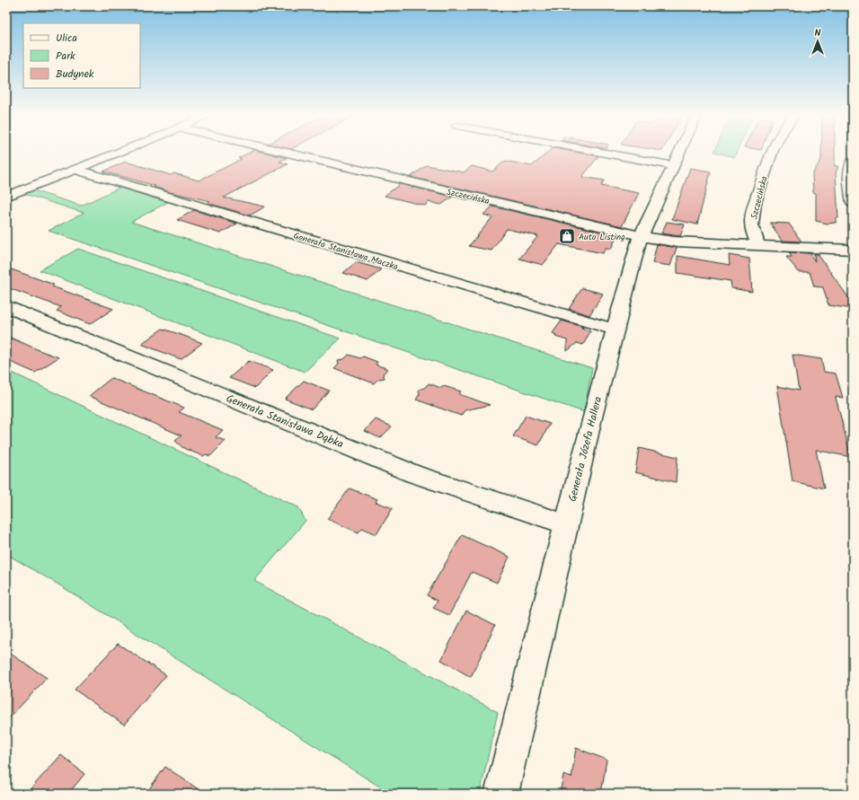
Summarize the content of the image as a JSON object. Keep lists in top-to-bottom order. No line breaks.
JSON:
{"streets":{"street":["Szczecińska","Generała Stanisława Maczka","Generała Stanisława Dąbka","Generała Józefa Hallera"]},"crossings":[["Szczecińska","Generała Józefa Hallera"],["Generała Stanisława Maczka","Generała Józefa Hallera"],["Generała Stanisława Dąbka","Generała Józefa Hallera"]],"places":{"shop":["Auto Listing"]},"legend":["Ulica","Park","Budynek"],"north":"top"}
